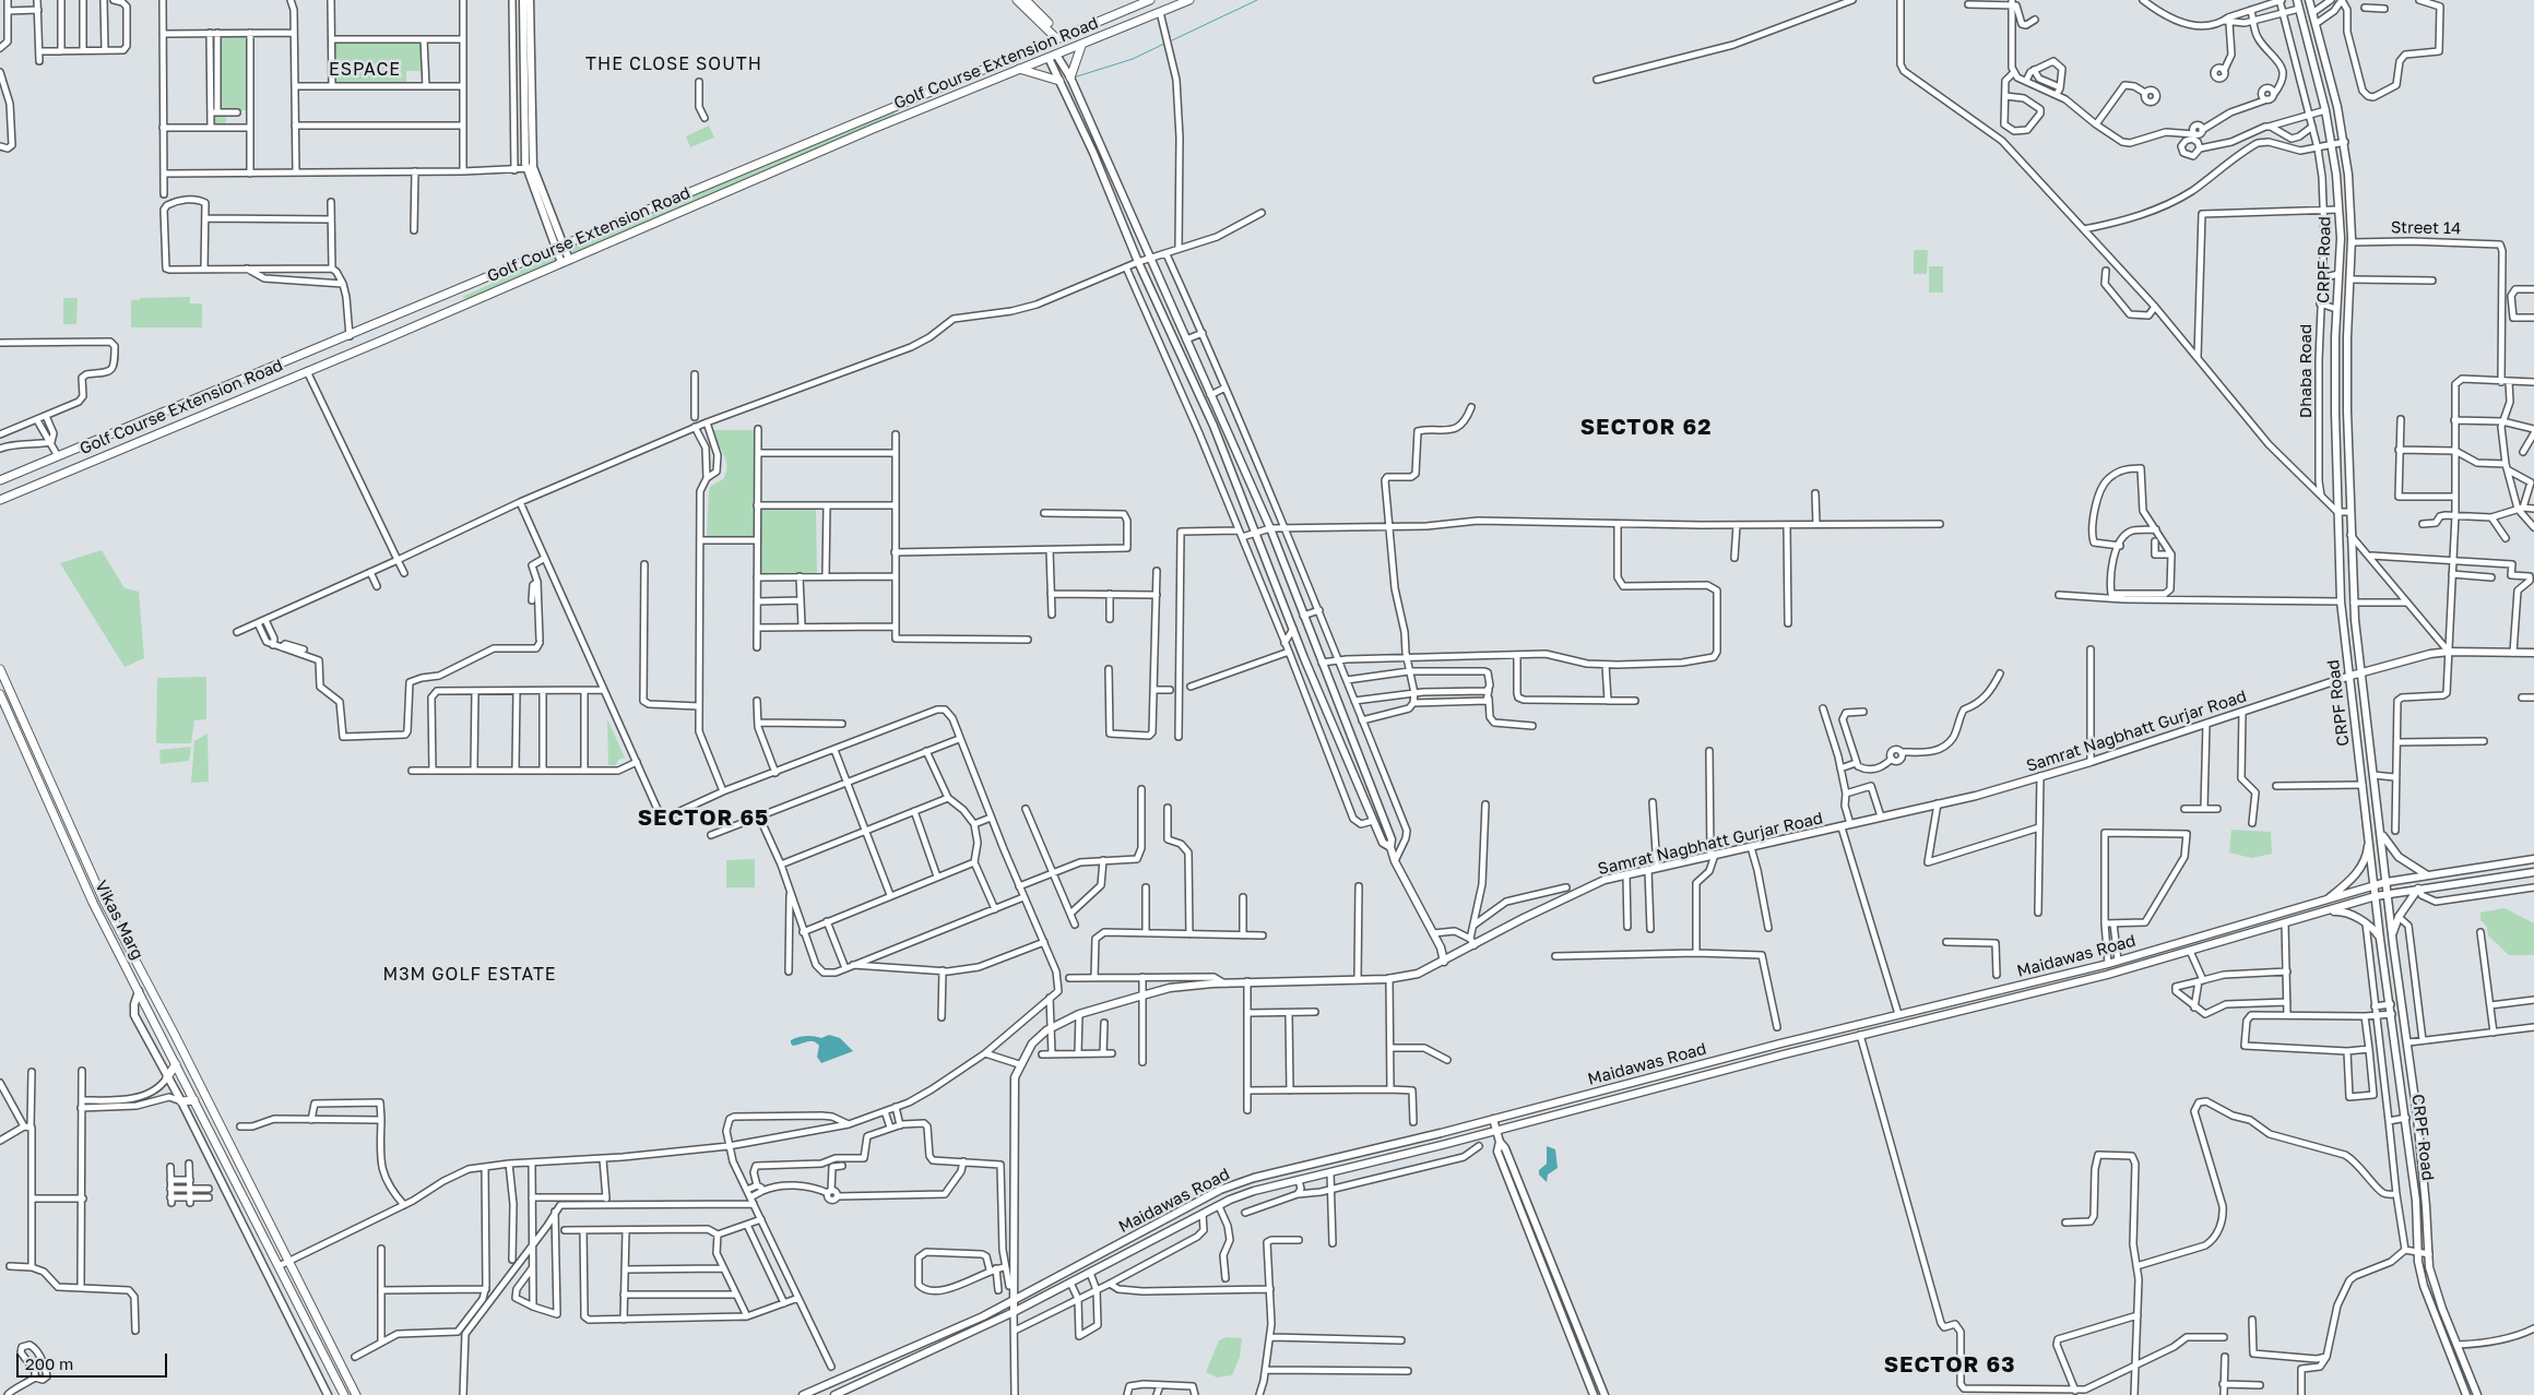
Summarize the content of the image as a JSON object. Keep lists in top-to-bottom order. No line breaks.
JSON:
{"streets":{"main road":["Golf Course Extension Road","Vikas Marg"],"street":["Street 14","CRPF Road","Dhaba Road","Samrat Nagbhatt Gurjar Road","Maidawas Road"]},"crossings":[["CRPF Road","Samrat Nagbhatt Gurjar Road"],["CRPF Road","Maidawas Road"],["Samrat Nagbhatt Gurjar Road","Maidawas Road"]],"districts":["THE CLOSE SOUTH","ESPACE","SECTOR 62","SECTOR 65","M3M GOLF ESTATE","SECTOR 63"],"scale_bar":"200 m"}
